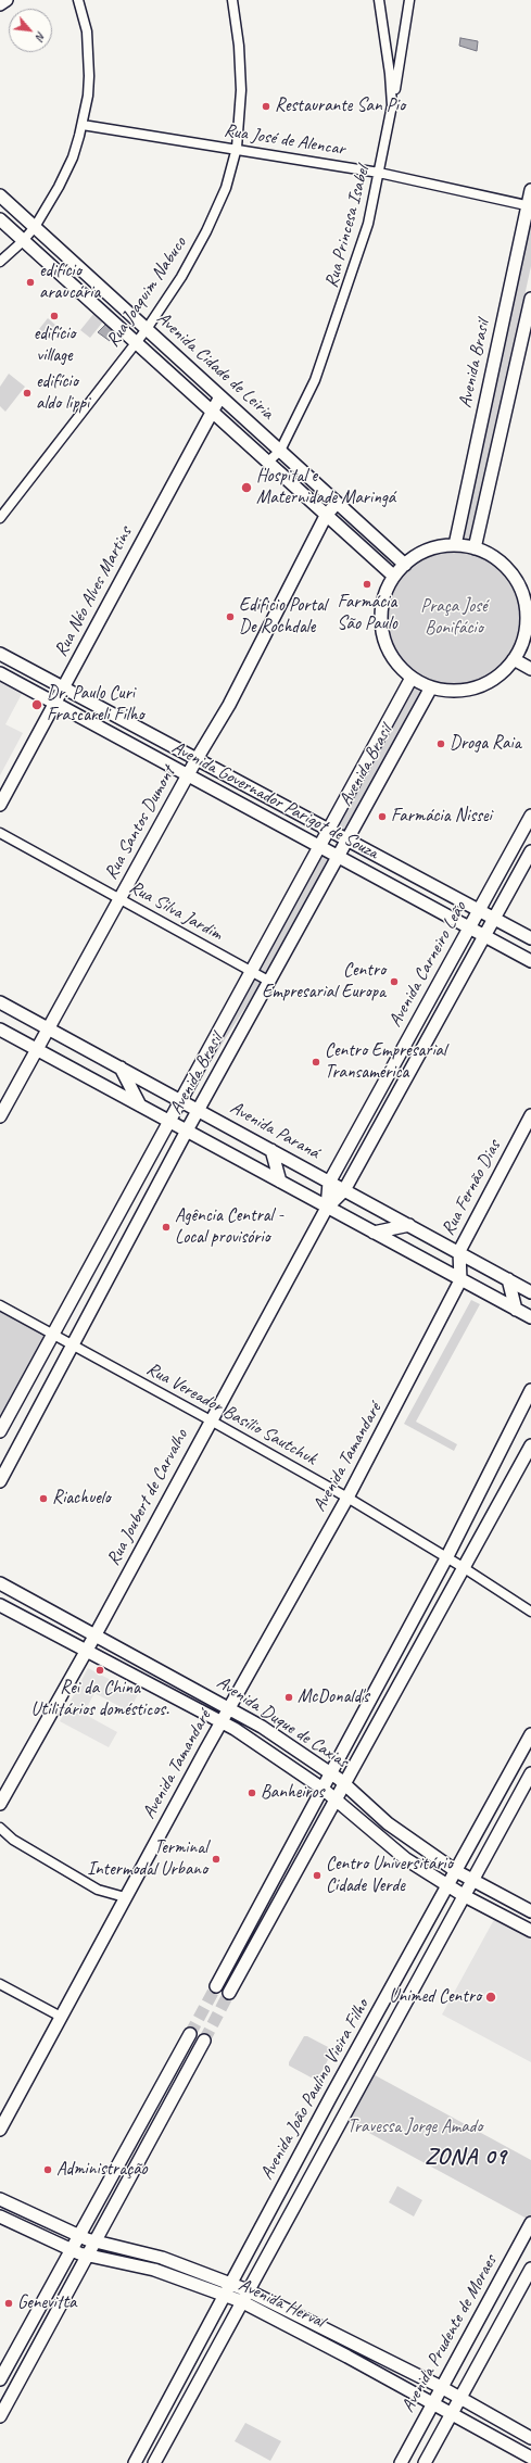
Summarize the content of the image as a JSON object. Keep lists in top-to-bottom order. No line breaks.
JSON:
{"streets":{"main road":["Avenida Brasil","Avenida Cidade de Leiria","Rua Néo Alves Martins","Avenida Governador Parigot de Souza","Rua Santos Dumont","Avenida Carneiro Leão","Avenida Paraná","Rua Fernão Dias","Avenida Tamandaré","Rua Joubert de Carvalho","Avenida Duque de Caxias","Avenida João Paulino Vieira Filho","Avenida Herval","Avenida Prudente de Moraes"],"street":["Rua José de Alencar","Rua Princesa Isabel","Rua Joaquim Nabuco","Rua Silva Jardim","Rua Vereador Basílio Sautchuk"]},"crossings":[["Rua José de Alencar","Rua Princesa Isabel"],["Rua José de Alencar","Rua Joaquim Nabuco"],["Rua José de Alencar","Avenida Brasil"],["Rua Princesa Isabel","Avenida Cidade de Leiria"],["Rua Joaquim Nabuco","Avenida Cidade de Leiria"],["Avenida Brasil","Avenida Cidade de Leiria"],["Avenida Brasil","Avenida Governador Parigot de Souza"],["Avenida Brasil","Rua Silva Jardim"],["Avenida Brasil","Avenida Paraná"],["Avenida Brasil","Rua Vereador Basílio Sautchuk"],["Avenida Cidade de Leiria","Rua Néo Alves Martins"],["Avenida Cidade de Leiria","Rua Santos Dumont"],["Rua Néo Alves Martins","Avenida Governador Parigot de Souza"],["Avenida Governador Parigot de Souza","Rua Santos Dumont"],["Avenida Governador Parigot de Souza","Avenida Carneiro Leão"],["Rua Santos Dumont","Rua Silva Jardim"],["Rua Santos Dumont","Avenida Paraná"],["Avenida Carneiro Leão","Avenida Paraná"],["Avenida Carneiro Leão","Rua Joubert de Carvalho"],["Avenida Paraná","Rua Fernão Dias"],["Rua Fernão Dias","Avenida Tamandaré"],["Rua Vereador Basílio Sautchuk","Avenida Tamandaré"],["Rua Vereador Basílio Sautchuk","Rua Joubert de Carvalho"],["Avenida Tamandaré","Avenida Duque de Caxias"],["Rua Joubert de Carvalho","Avenida Duque de Caxias"],["Avenida Duque de Caxias","Avenida João Paulino Vieira Filho"],["Avenida João Paulino Vieira Filho","Avenida Herval"],["Avenida Herval","Avenida Prudente de Moraes"]],"districts":["ZONA 09"],"parks":["Praça José Bonifácio","Travessa Jorge Amado"],"places":["Restaurante San Pio","edifício araucária","edifício village","edifício aldo lippi","Hospital e Maternidade Maringá","Farmácia São Paulo","Edificio Portal De Rochdale","Dr. Paulo Curi Frascareli Filho","Droga Raia","Farmácia Nissei","Centro Empresarial Europa","Centro Empresarial Transamérica","Agência Central - Local provisório","Riachuelo","Rei da China Utilitários domésticos.","McDonald's","Banheiros","Terminal Intermodal Urbano","Centro Universitário Cidade Verde","Unimed Centro","Administração","Genevitta"],"north":"bottom right"}
